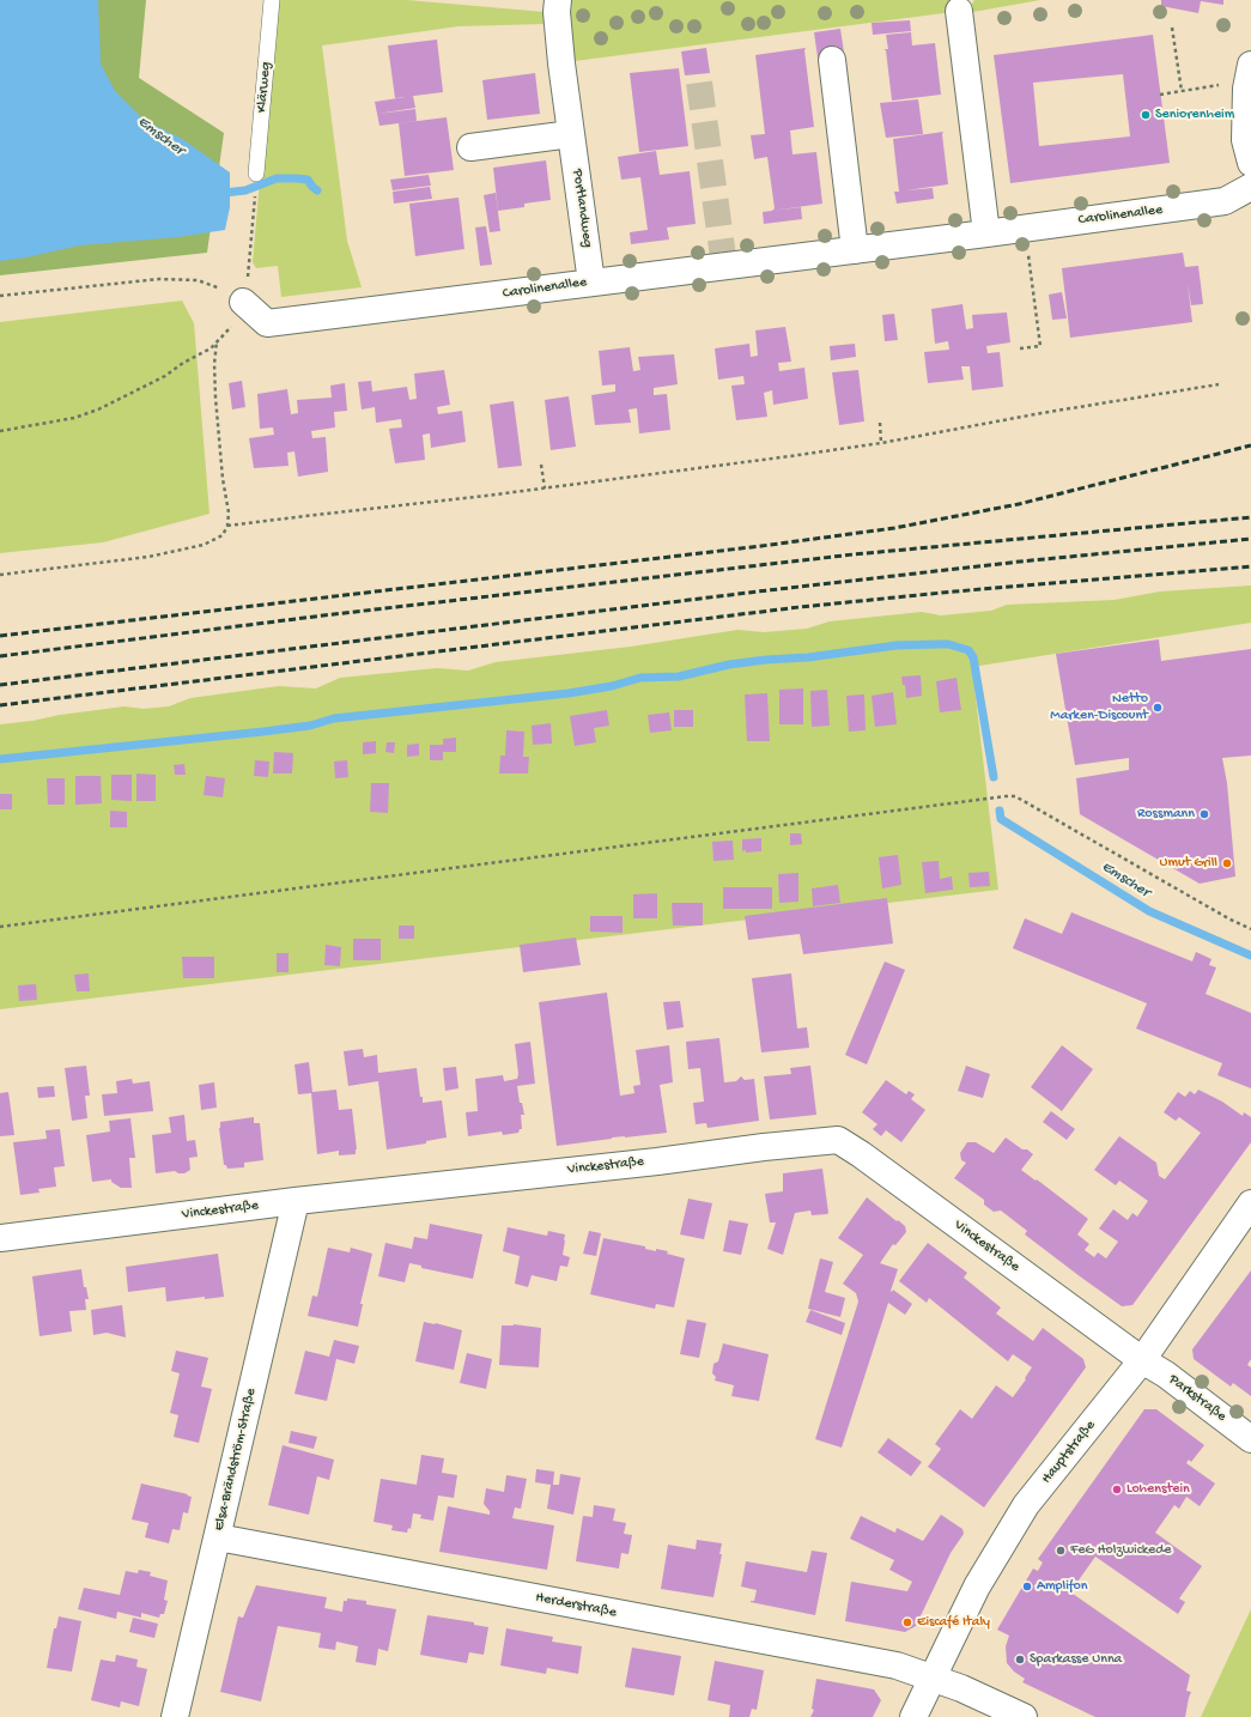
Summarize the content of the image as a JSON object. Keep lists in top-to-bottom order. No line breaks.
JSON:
{"streets":{"street":["Portlandweg","Carolinenallee","Vinckestraße","Parkstraße","Hauptstraße","Elsa-Brändström-Straße","Herderstraße"],"lane":["Klärweg"]},"crossings":[["Portlandweg","Carolinenallee"],["Vinckestraße","Parkstraße"],["Vinckestraße","Hauptstraße"],["Vinckestraße","Elsa-Brändström-Straße"],["Parkstraße","Hauptstraße"],["Hauptstraße","Herderstraße"],["Elsa-Brändström-Straße","Herderstraße"]],"water":["Emscher"],"places":["Seniorenheim","Netto Marken-Discount","Rossmann","Umut Grill","Lohenstein","FeG Holzwickede","Amplifon","Eiscafé Italy","Sparkasse Unna"]}
